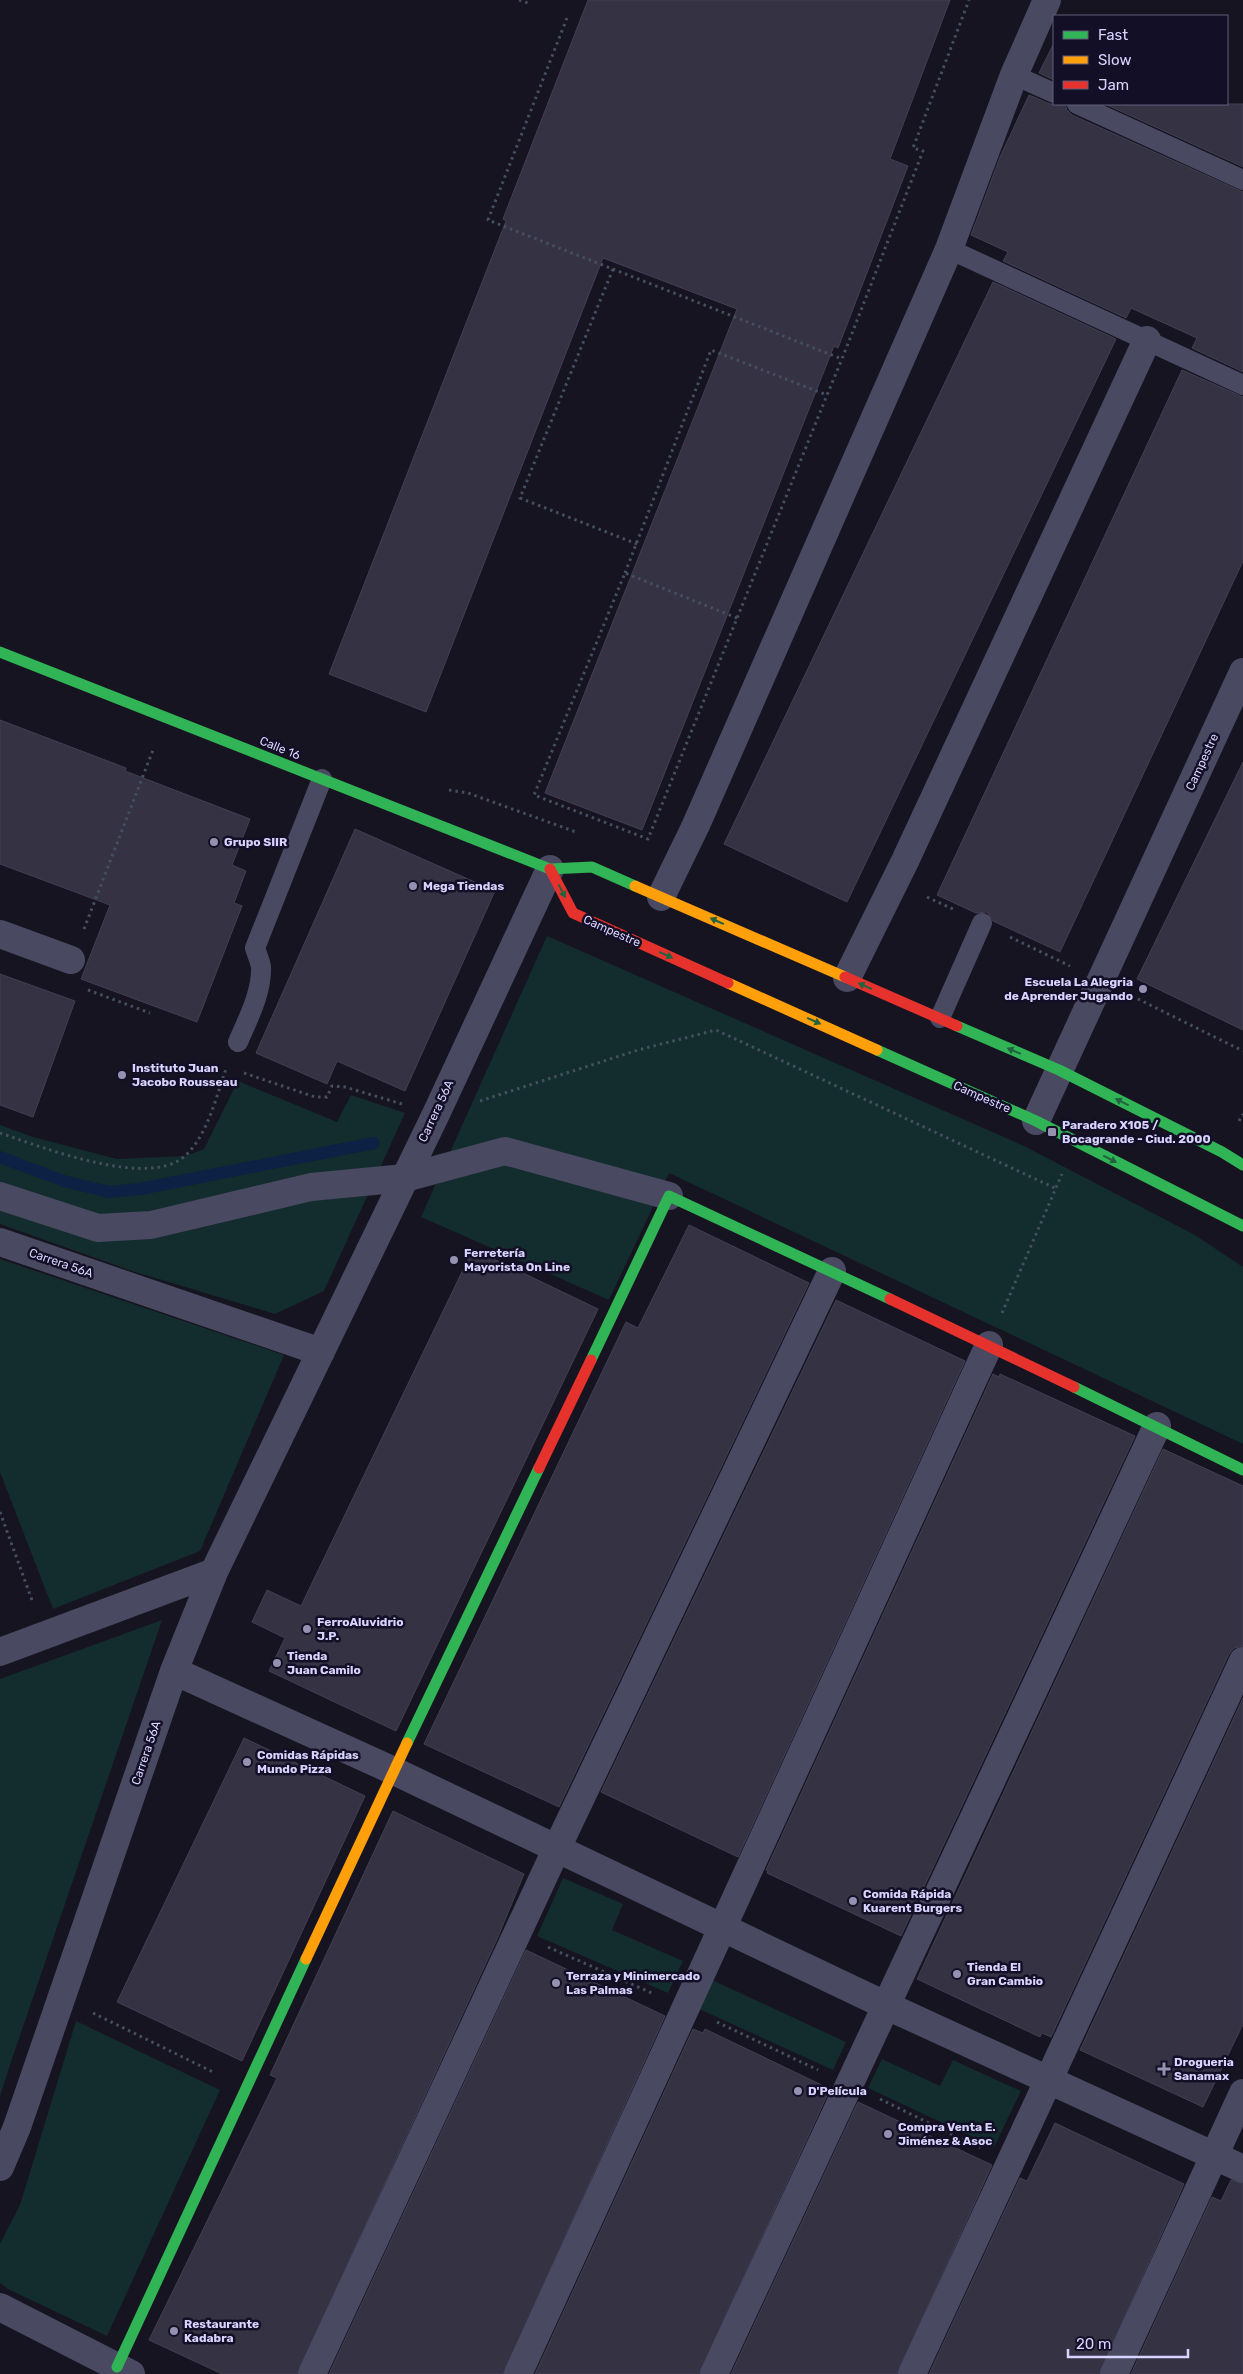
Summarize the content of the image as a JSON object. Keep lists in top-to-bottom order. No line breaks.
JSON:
{"streets":{"street":["Calle 16","Campestre","Carrera 56A"]},"crossings":[["Calle 16","Campestre"],["Calle 16","Carrera 56A"],["Campestre","Carrera 56A"]],"places":{"other":["Grupo SIIR","Mega Tiendas","Escuela La Alegria de Aprender Jugando","Instituto Juan Jacobo Rousseau","Ferretería Mayorista On Line","FerroAluvidrio J.P.","Tienda Juan Camilo","Comidas Rápidas Mundo Pizza","Comida Rápida Kuarent Burgers","Tienda El Gran Cambio","Terraza y Minimercado Las Palmas","D'Película","Compra Venta E. Jiménez & Asoc","Restaurante Kadabra"],"transit":["Paradero X105 / Bocagrande - Ciud. 2000"],"health":["Drogueria Sanamax"]},"legend":["Fast","Slow","Jam"],"scale_bar":"20 m"}
